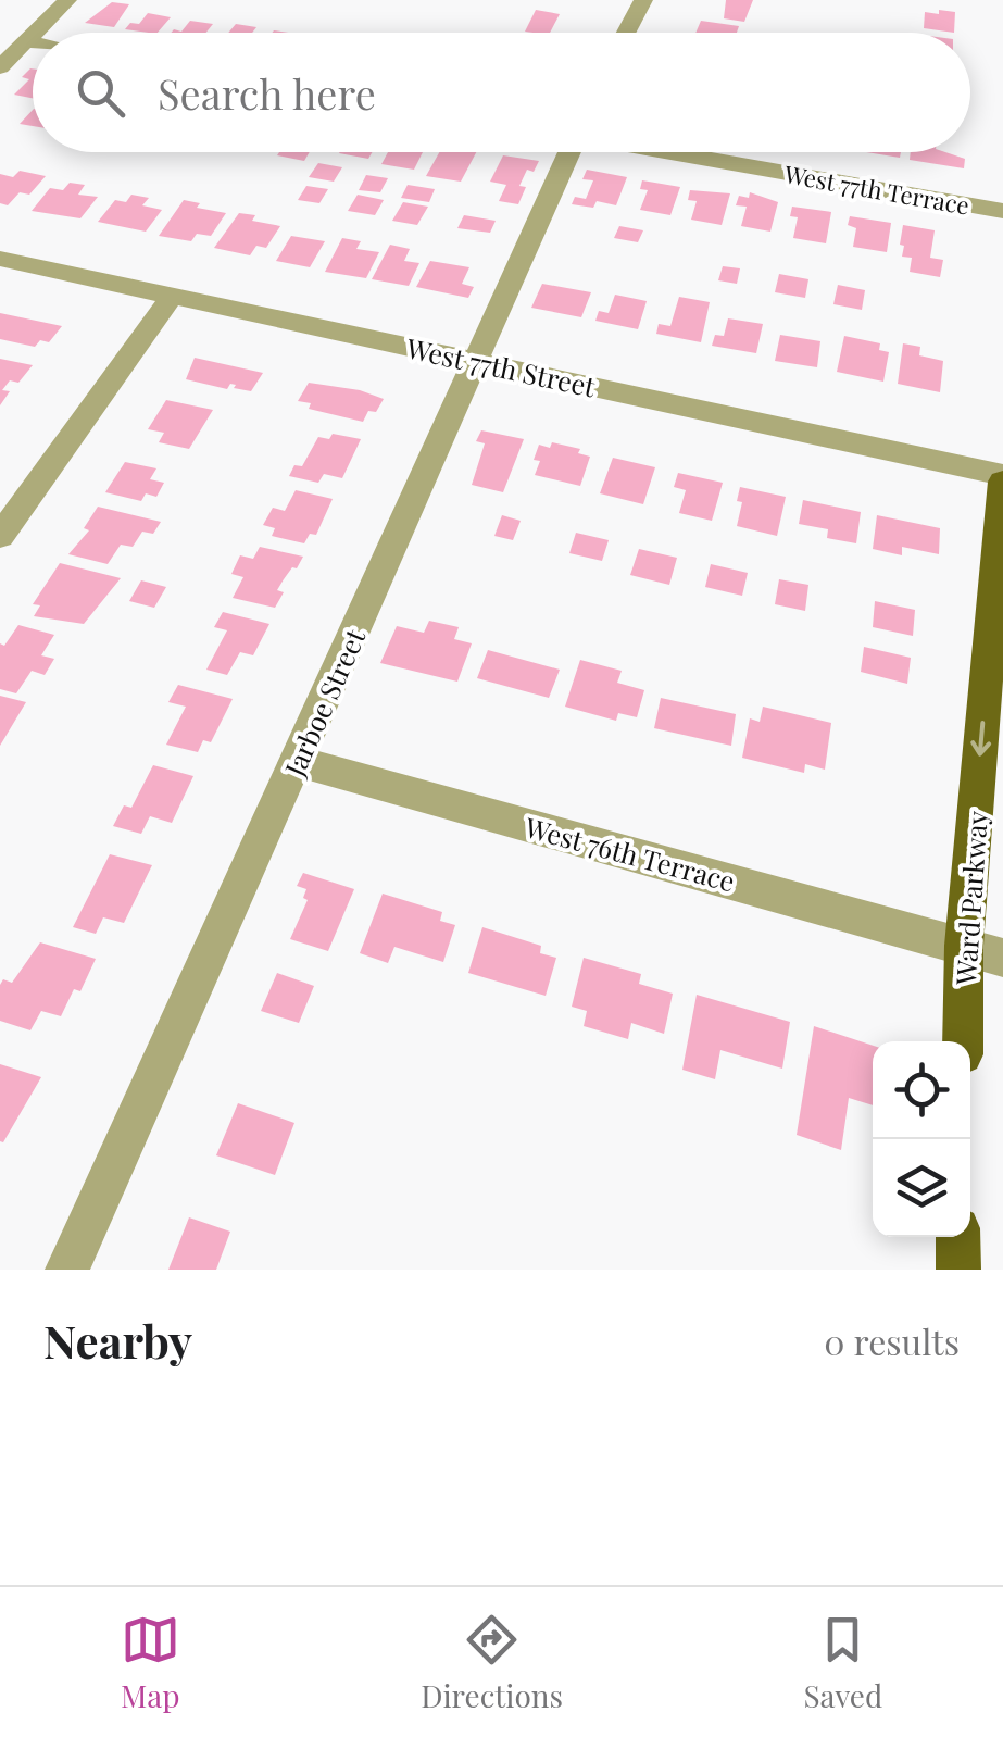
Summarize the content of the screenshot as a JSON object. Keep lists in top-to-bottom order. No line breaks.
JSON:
{"streets":{"main road":["Ward Parkway"],"street":["West 77th Terrace","West 77th Street","Jarboe Street","West 76th Terrace"]},"crossings":[["West 77th Street","Jarboe Street"],["West 77th Street","Ward Parkway"],["Jarboe Street","West 76th Terrace"],["West 76th Terrace","Ward Parkway"]],"one_way":["Ward Parkway"],"page":{"search":"Search here","heading":["Nearby","0 results"],"nav":["Map","Directions","Saved"]}}
